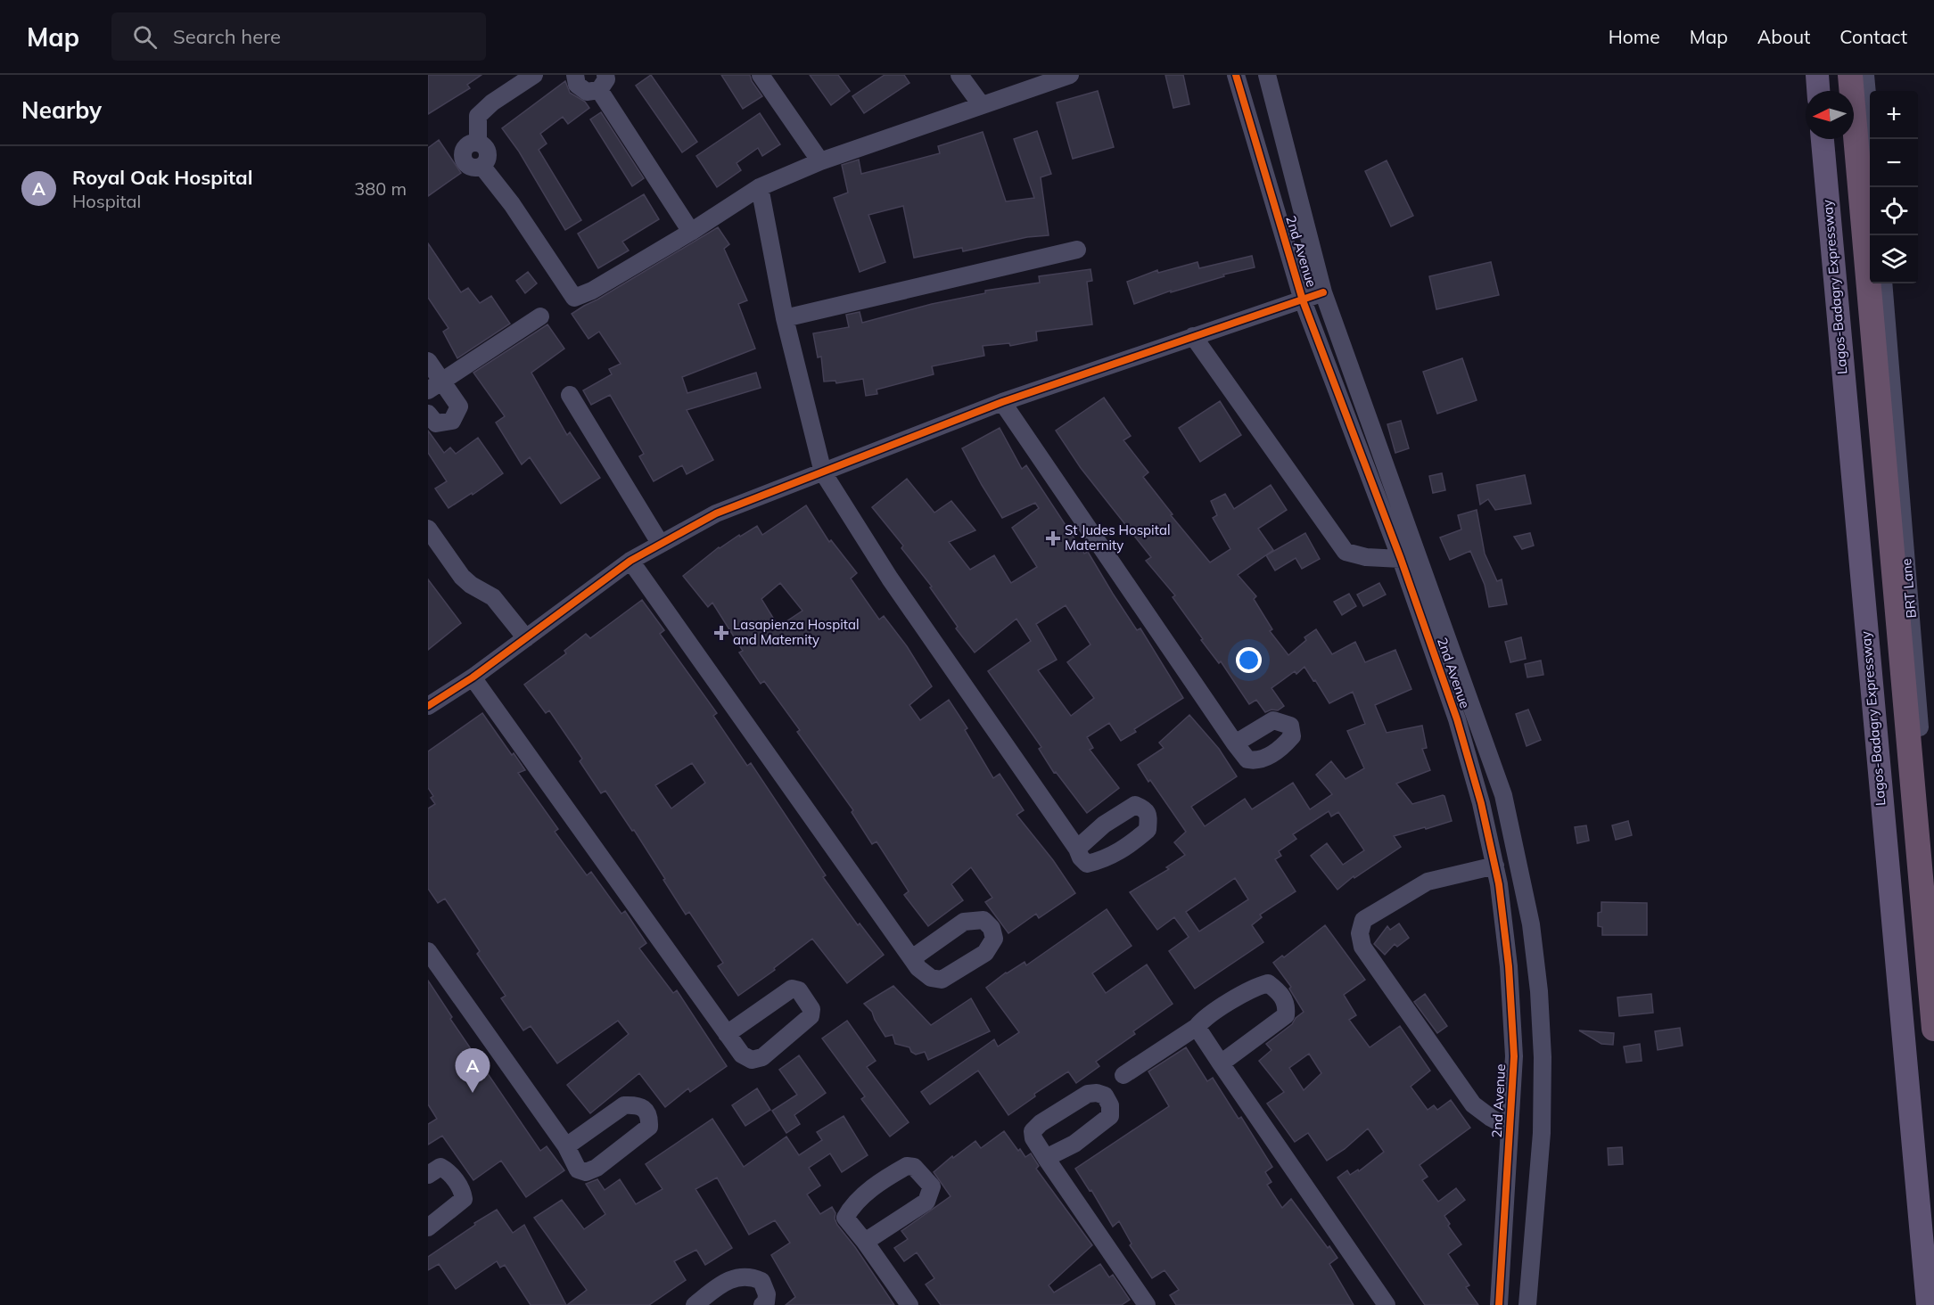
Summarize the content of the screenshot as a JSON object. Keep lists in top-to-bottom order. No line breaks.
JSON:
{"streets":{"main road":["Lagos-Badagry Expressway"],"street":["2nd Avenue","BRT Lane"]},"places":{"health":["St Judes Hospital Maternity","Lasapienza Hospital and Maternity"]},"north":"left","page":{"header":"Map","search":"Search here","nav":["Home","Map","About","Contact"],"heading":"Nearby","map_buttons":["+","−"],"list":[{"mark":"A","name":"Royal Oak Hospital","note":"Hospital","value":"380 m"}],"pins":"A"}}
